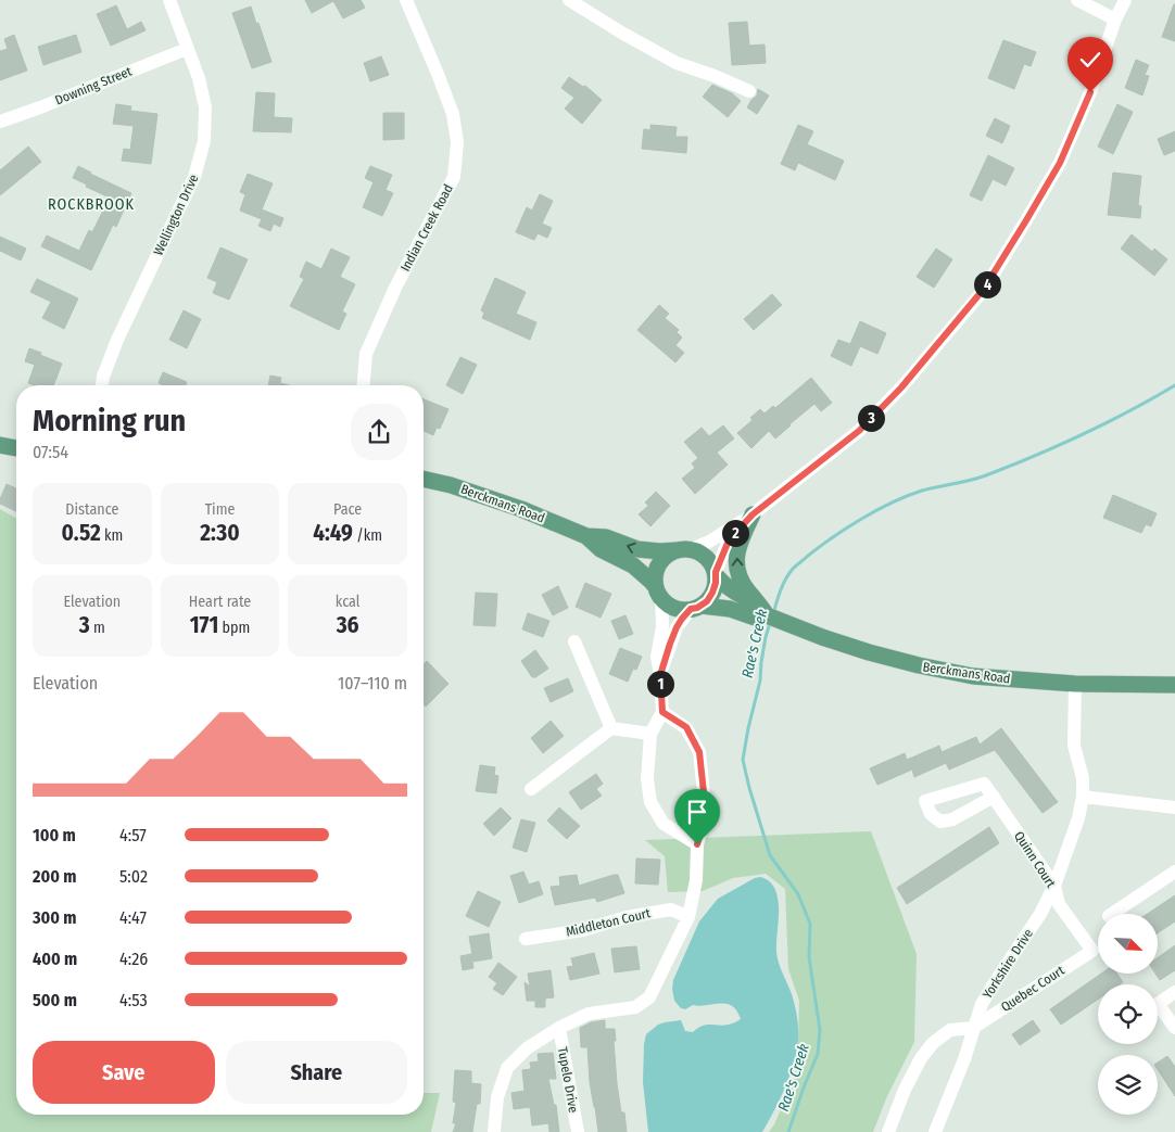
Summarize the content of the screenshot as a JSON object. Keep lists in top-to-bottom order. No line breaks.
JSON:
{"streets":{"main road":["Berckmans Road"],"street":["Downing Street","Wellington Drive","Indian Creek Road","Quinn Court","Middleton Court","Yorkshire Drive","Quebec Court","Tupelo Drive"]},"crossings":[["Downing Street","Wellington Drive"],["Berckmans Road","Yorkshire Drive"],["Quinn Court","Yorkshire Drive"],["Quinn Court","Quebec Court"],["Yorkshire Drive","Quebec Court"]],"districts":["ROCKBROOK"],"water":["Rae's Creek"],"north":"bottom right","page":{"pins":["4","3","2","1"],"heading":["Morning run","07:54"],"stats":[["Distance","0.52 km"],["Time","2:30"],["Pace","4:49 /km"],["Elevation","3 m"],["Heart rate","171 bpm"],["kcal","36"]],"chart":["Elevation","107–110 m"],"list":[{"name":"100 m","note":"4:57"},{"name":"200 m","note":"5:02"},{"name":"300 m","note":"4:47"},{"name":"400 m","note":"4:26"},{"name":"500 m","note":"4:53"}],"buttons":["Save","Share"]}}
